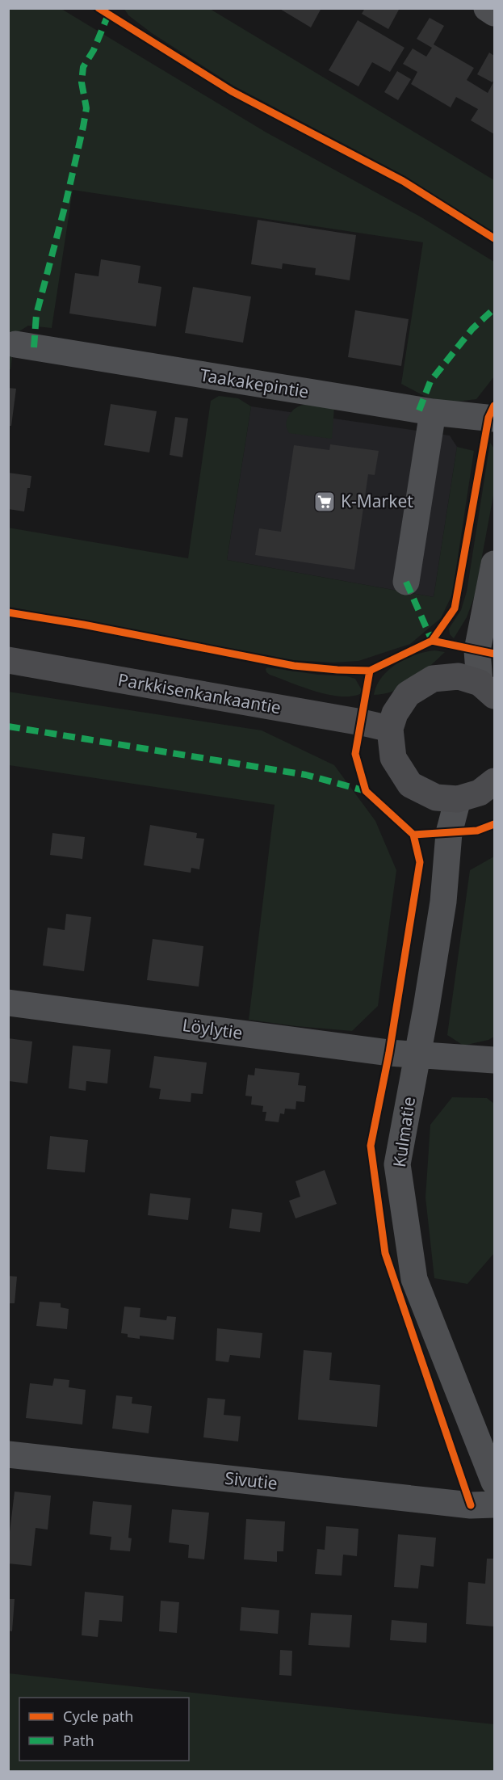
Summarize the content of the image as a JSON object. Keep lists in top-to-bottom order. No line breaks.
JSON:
{"streets":{"main road":["Parkkisenkankaantie"],"street":["Taakakepintie","Löylytie","Kulmatie","Sivutie"]},"crossings":[["Löylytie","Kulmatie"]],"places":{"supermarket":["K-Market"]},"legend":["Cycle path","Path"]}
